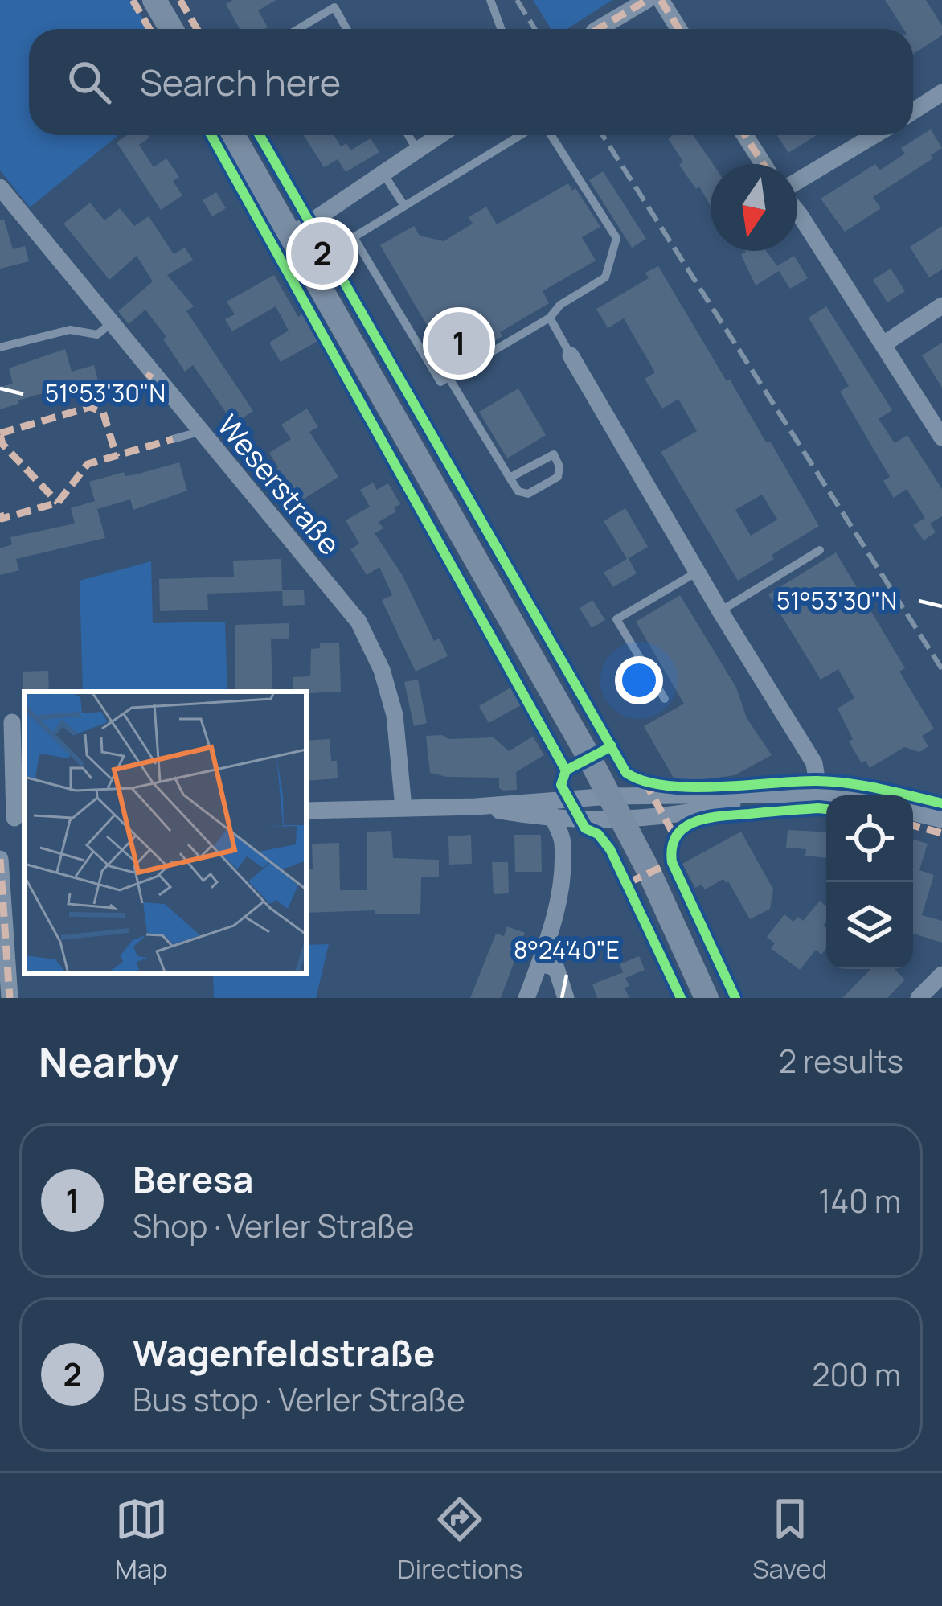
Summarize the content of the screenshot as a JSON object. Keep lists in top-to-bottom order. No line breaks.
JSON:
{"streets":{"street":["Weserstraße"]},"north":"bottom","page":{"search":"Search here","pins":["2","1"],"heading":["Nearby","2 results"],"list":[{"mark":"1","name":"Beresa","note":"Shop · Verler Straße","value":"140 m"},{"mark":"2","name":"Wagenfeldstraße","note":"Bus stop · Verler Straße","value":"200 m"}],"nav":["Map","Directions","Saved"]},"coordinates":["51°53'30\"N","8°24'40\"E"]}
